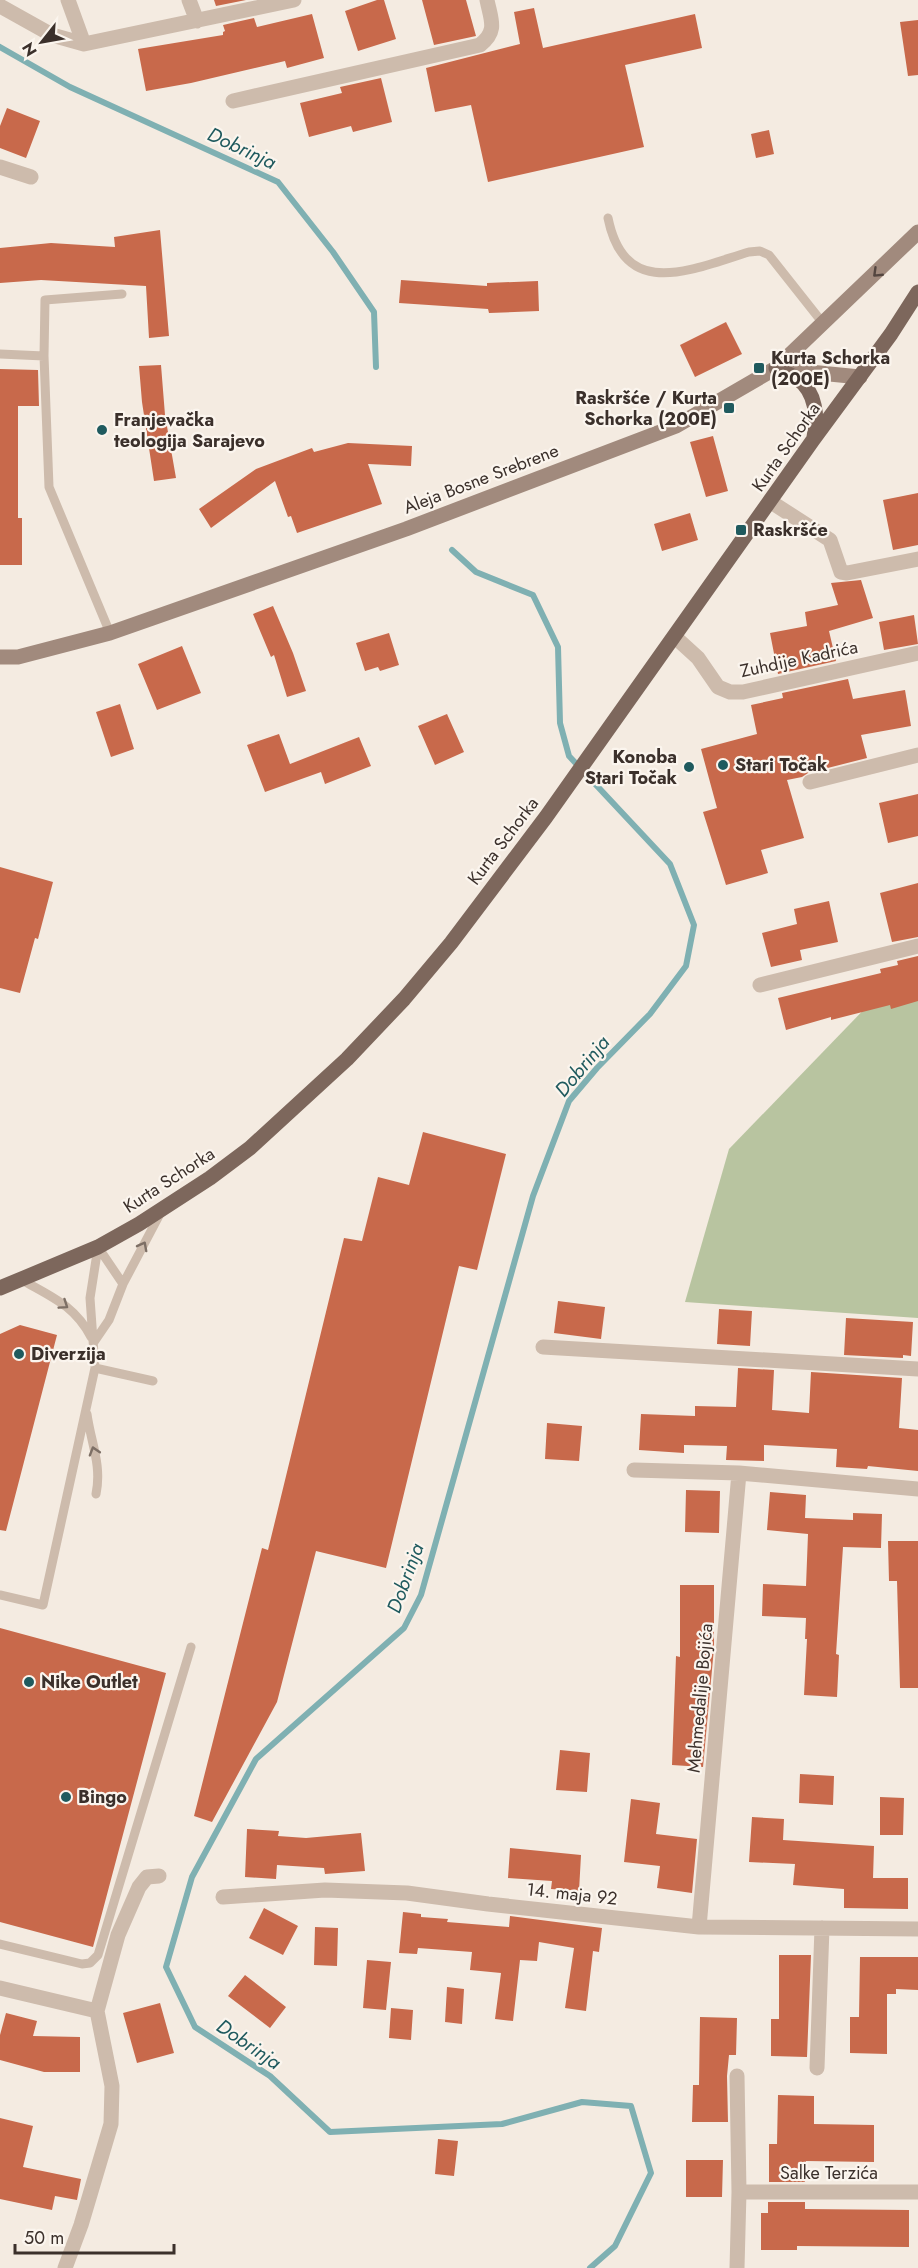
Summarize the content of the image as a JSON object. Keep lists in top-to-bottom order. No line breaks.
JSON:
{"streets":{"main road":["Kurta Schorka"],"street":["Aleja Bosne Srebrene","Zuhdije Kadrića","Mehmedalije Bojića","14. maja 92","Salke Terzića"]},"crossings":[["Kurta Schorka","Zuhdije Kadrića"],["Mehmedalije Bojića","14. maja 92"]],"water":["Dobrinja"],"places":{"transit":["Kurta Schorka (200E)","Raskršće / Kurta Schorka (200E)","Raskršće"],"other":["Franjevačka teologija Sarajevo","Stari Točak","Konoba Stari Točak","Diverzija","Nike Outlet","Bingo"]},"scale_bar":"50 m","north":"bottom left"}
